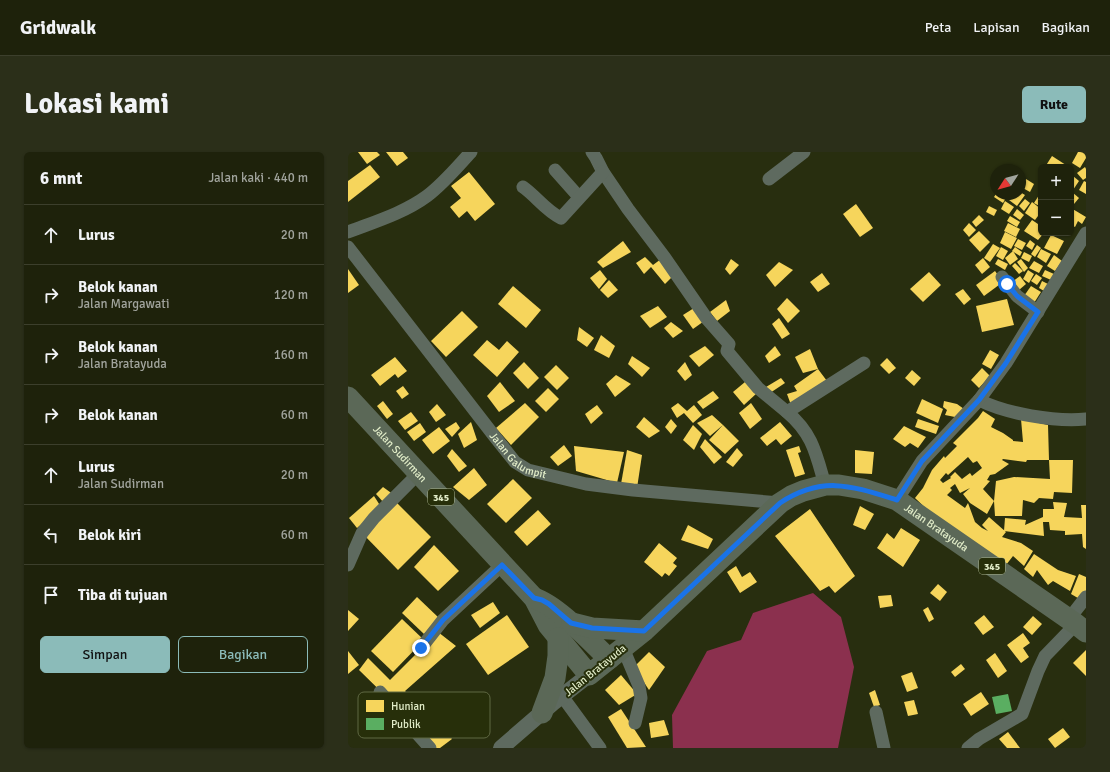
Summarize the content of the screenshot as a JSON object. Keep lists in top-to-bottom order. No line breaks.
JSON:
{"streets":{"main road":["Jalan Sudirman","345","Jalan Bratayuda"],"street":["Jalan Galumpit"]},"crossings":[["Jalan Galumpit","Jalan Bratayuda"],["Jalan Sudirman","345"],["345","Jalan Bratayuda"]],"legend":["Hunian","Publik"],"north":"bottom left","page":{"header":"Gridwalk","nav":["Peta","Lapisan","Bagikan"],"buttons":["Rute",["Simpan","Bagikan"]],"title":"Lokasi kami","heading":["6 mnt","Jalan kaki · 440 m"],"map_buttons":["+","−"],"list":[["Lurus","20 m"],["Belok kanan","Jalan Margawati","120 m"],["Belok kanan","Jalan Bratayuda","160 m"],["Belok kanan","60 m"],["Lurus","Jalan Sudirman","20 m"],["Belok kiri","60 m"],"Tiba di tujuan"]}}
